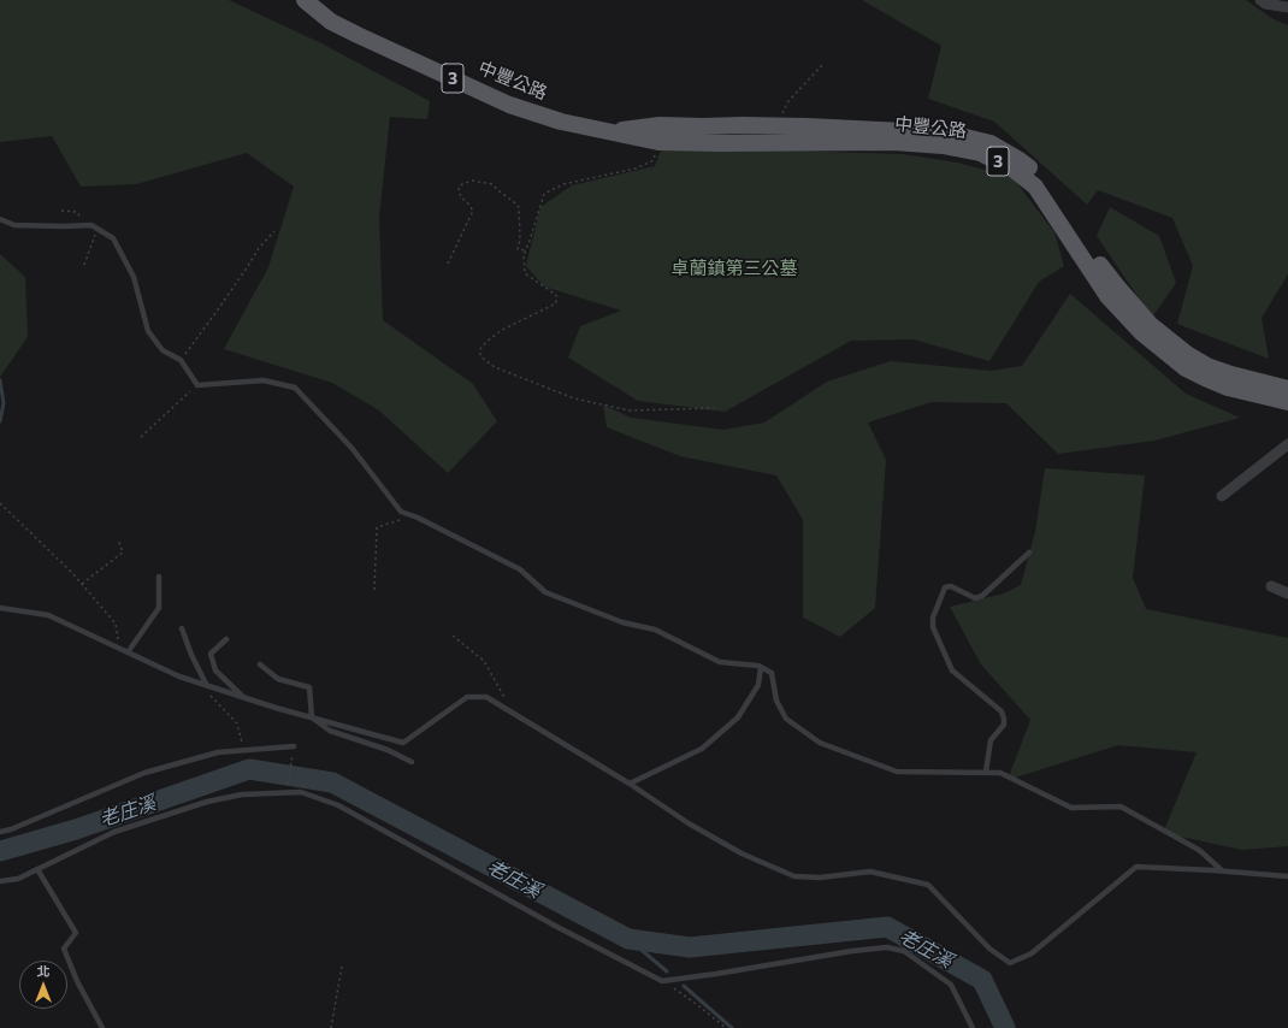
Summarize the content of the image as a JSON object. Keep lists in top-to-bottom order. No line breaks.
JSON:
{"streets":{"main road":["3","中豐公路"]},"water":["老庄溪"],"parks":["卓蘭鎮第三公墓"],"north":"top"}
